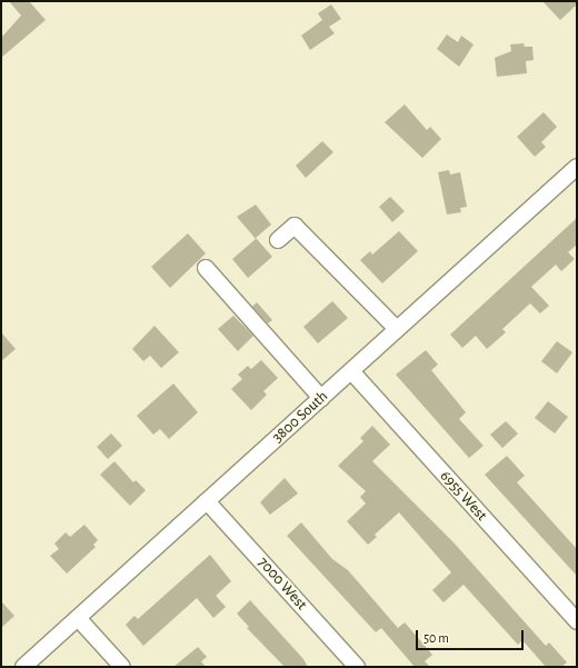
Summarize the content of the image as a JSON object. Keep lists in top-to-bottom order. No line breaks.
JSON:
{"streets":{"street":["3800 South","6955 West","7000 West"]},"crossings":[["3800 South","6955 West"],["3800 South","7000 West"]],"scale_bar":"50 m"}
